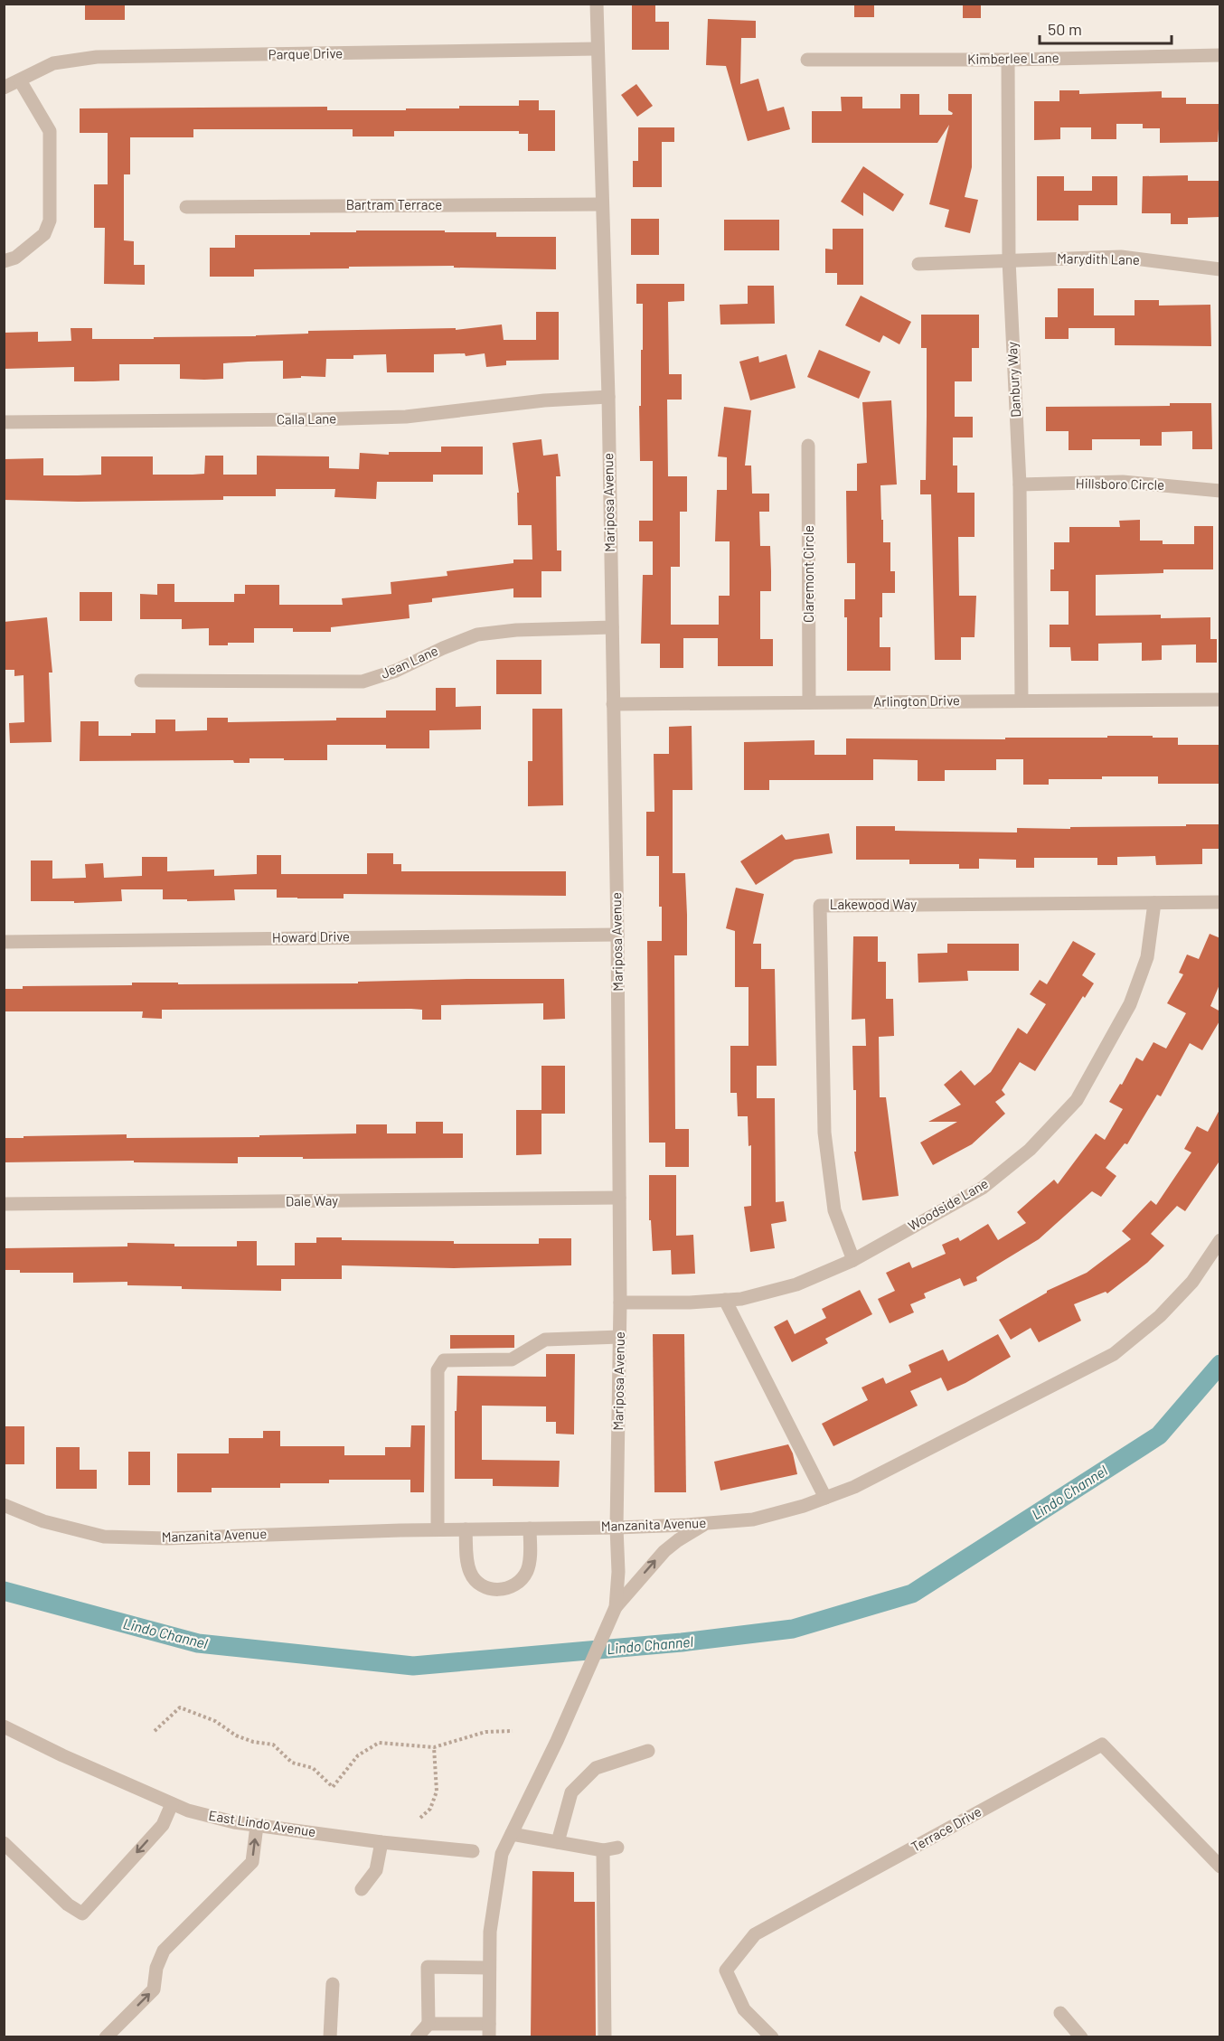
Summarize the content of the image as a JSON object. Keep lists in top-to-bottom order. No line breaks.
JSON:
{"streets":{"street":["Parque Drive","Kimberlee Lane","Bartram Terrace","Marydith Lane","Danbury Way","Calla Lane","Hillsboro Circle","Mariposa Avenue","Claremont Circle","Jean Lane","Arlington Drive","Lakewood Way","Howard Drive","Dale Way","Woodside Lane","Manzanita Avenue","East Lindo Avenue","Terrace Drive"]},"crossings":[["Parque Drive","Mariposa Avenue"],["Kimberlee Lane","Danbury Way"],["Bartram Terrace","Mariposa Avenue"],["Marydith Lane","Danbury Way"],["Danbury Way","Hillsboro Circle"],["Danbury Way","Arlington Drive"],["Calla Lane","Mariposa Avenue"],["Mariposa Avenue","Jean Lane"],["Mariposa Avenue","Arlington Drive"],["Mariposa Avenue","Howard Drive"],["Mariposa Avenue","Dale Way"],["Mariposa Avenue","Woodside Lane"],["Mariposa Avenue","Manzanita Avenue"],["Claremont Circle","Arlington Drive"],["Lakewood Way","Woodside Lane"]],"water":["Lindo Channel"],"scale_bar":"50 m"}
